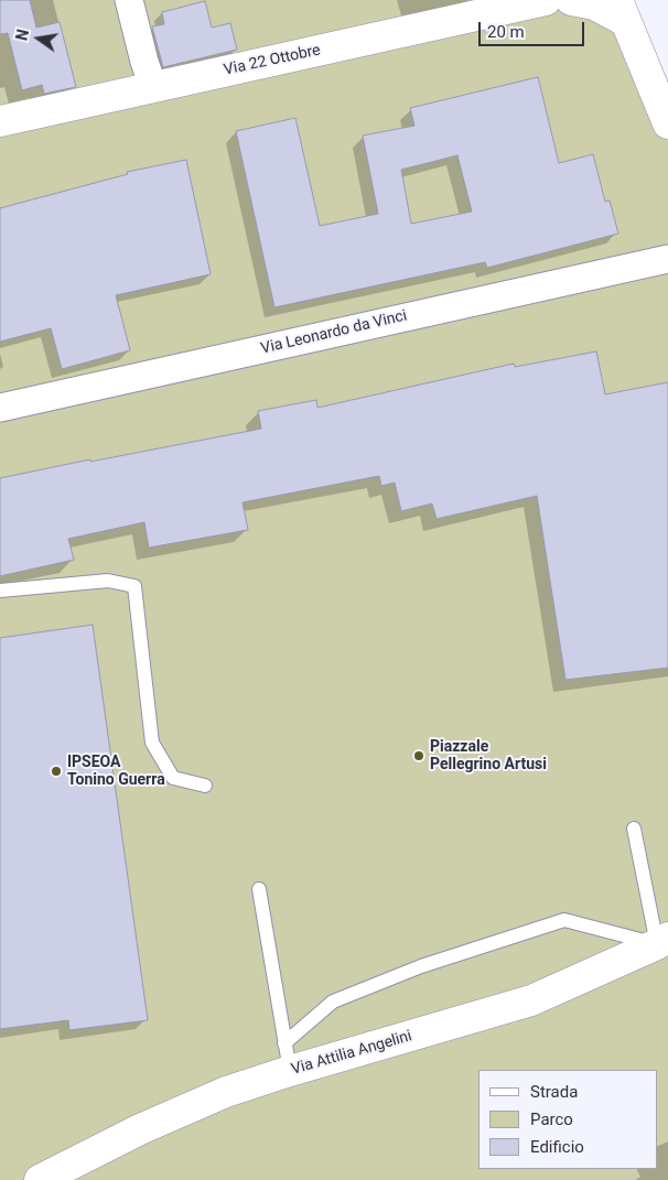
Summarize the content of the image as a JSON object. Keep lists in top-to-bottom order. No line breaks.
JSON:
{"streets":{"street":["Via 22 Ottobre","Via Leonardo da Vinci","Via Attilia Angelini"]},"places":["Piazzale Pellegrino Artusi","IPSEOA Tonino Guerra"],"legend":["Strada","Parco","Edificio"],"scale_bar":"20 m","north":"left"}
